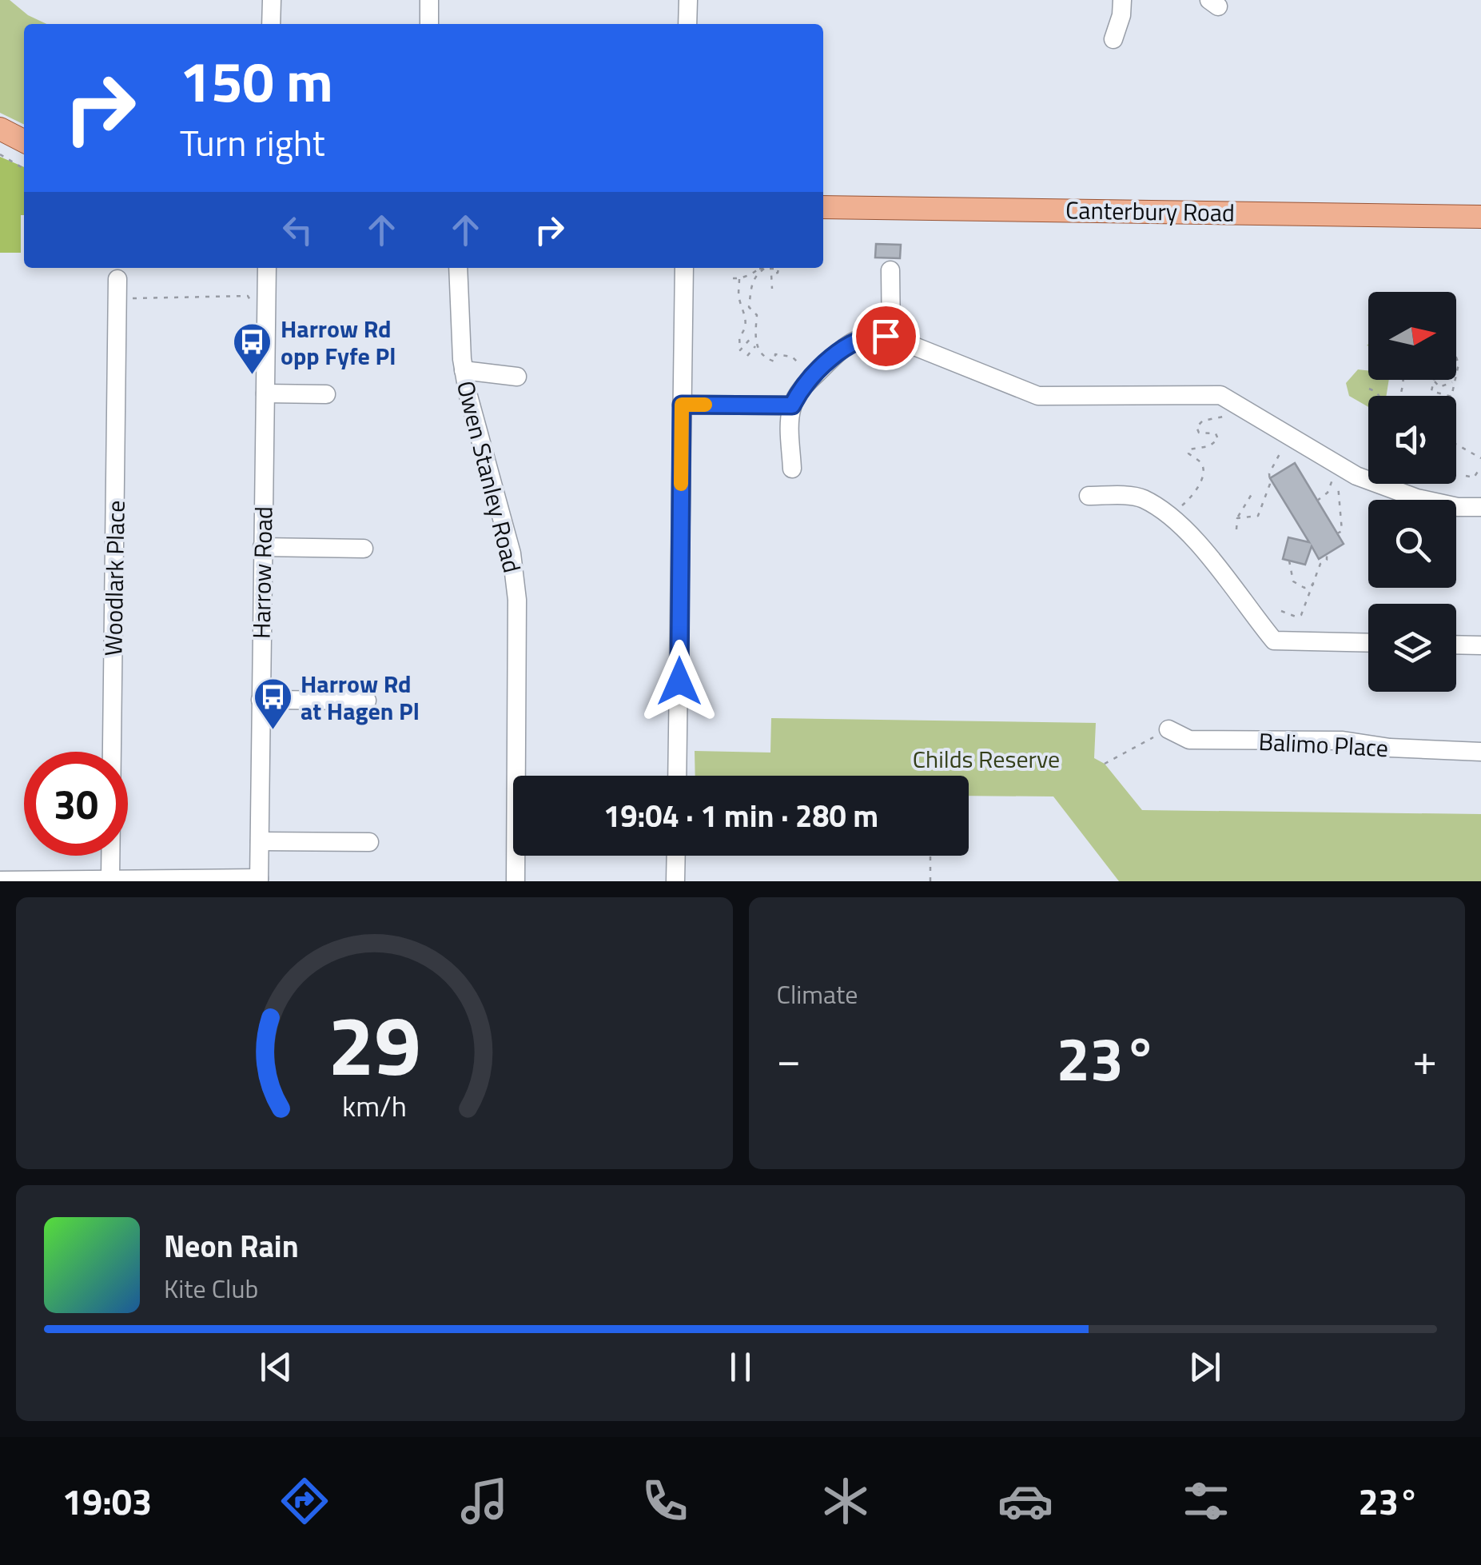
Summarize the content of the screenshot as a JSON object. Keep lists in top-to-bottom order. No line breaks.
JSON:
{"streets":{"main road":["Canterbury Road"],"street":["Owen Stanley Road","Harrow Road","Woodlark Place","Balimo Place"]},"parks":["Childs Reserve"],"places":{"bus stop":["Harrow Rd opp Fyfe Pl","Harrow Rd at Hagen Pl"]},"north":"right","page":{"turn":["150 m","Turn right"],"limit":"30","trip":"19:04 · 1 min · 280 m","tile":"Climate","heat":["−","23°","+"],"song":["Neon Rain","Kite Club"],"tabs":["19:03","23°"],"gauge":["29","km/h"]}}
